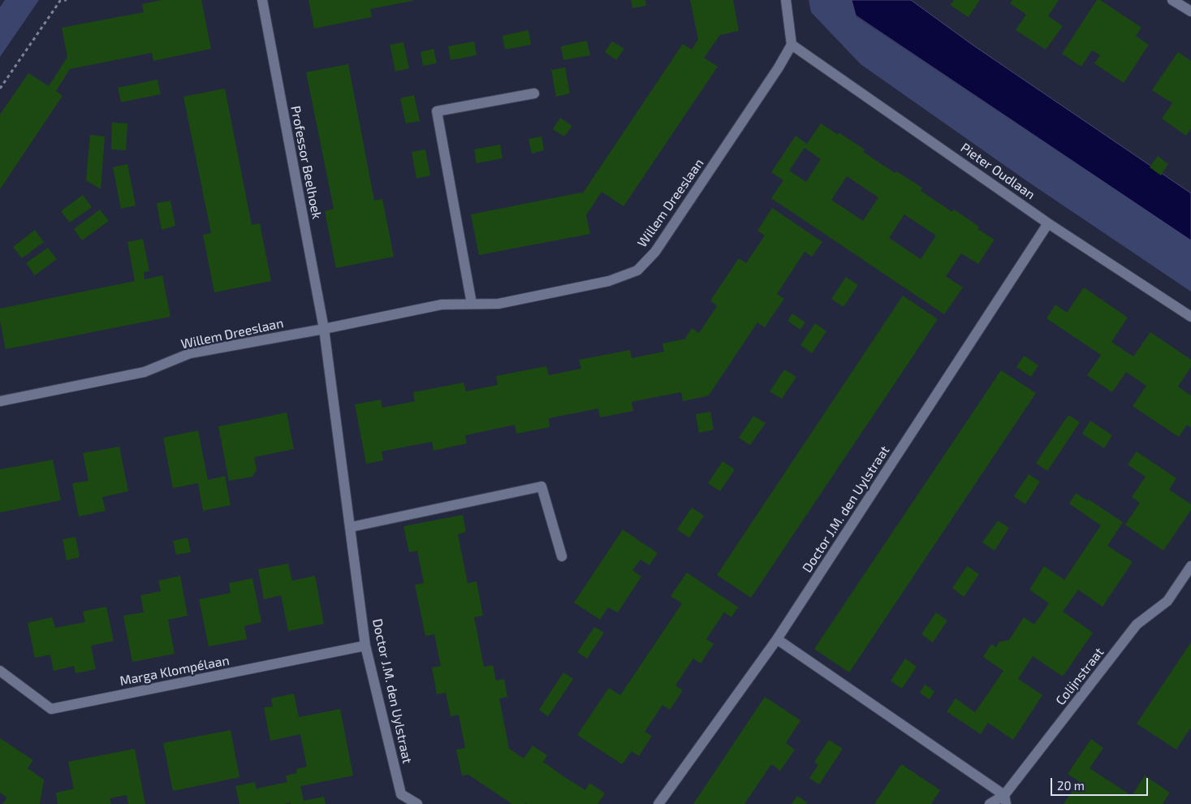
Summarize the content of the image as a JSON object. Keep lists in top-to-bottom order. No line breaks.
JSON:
{"streets":{"street":["Professor Beelhoek","Pieter Oudlaan","Willem Dreeslaan","Doctor J.M. den Uylstraat","Marga Klompélaan","Colijnstraat"]},"crossings":[["Professor Beelhoek","Willem Dreeslaan"],["Professor Beelhoek","Doctor J.M. den Uylstraat"],["Pieter Oudlaan","Willem Dreeslaan"],["Pieter Oudlaan","Doctor J.M. den Uylstraat"],["Willem Dreeslaan","Doctor J.M. den Uylstraat"],["Doctor J.M. den Uylstraat","Marga Klompélaan"]],"scale_bar":"20 m"}
